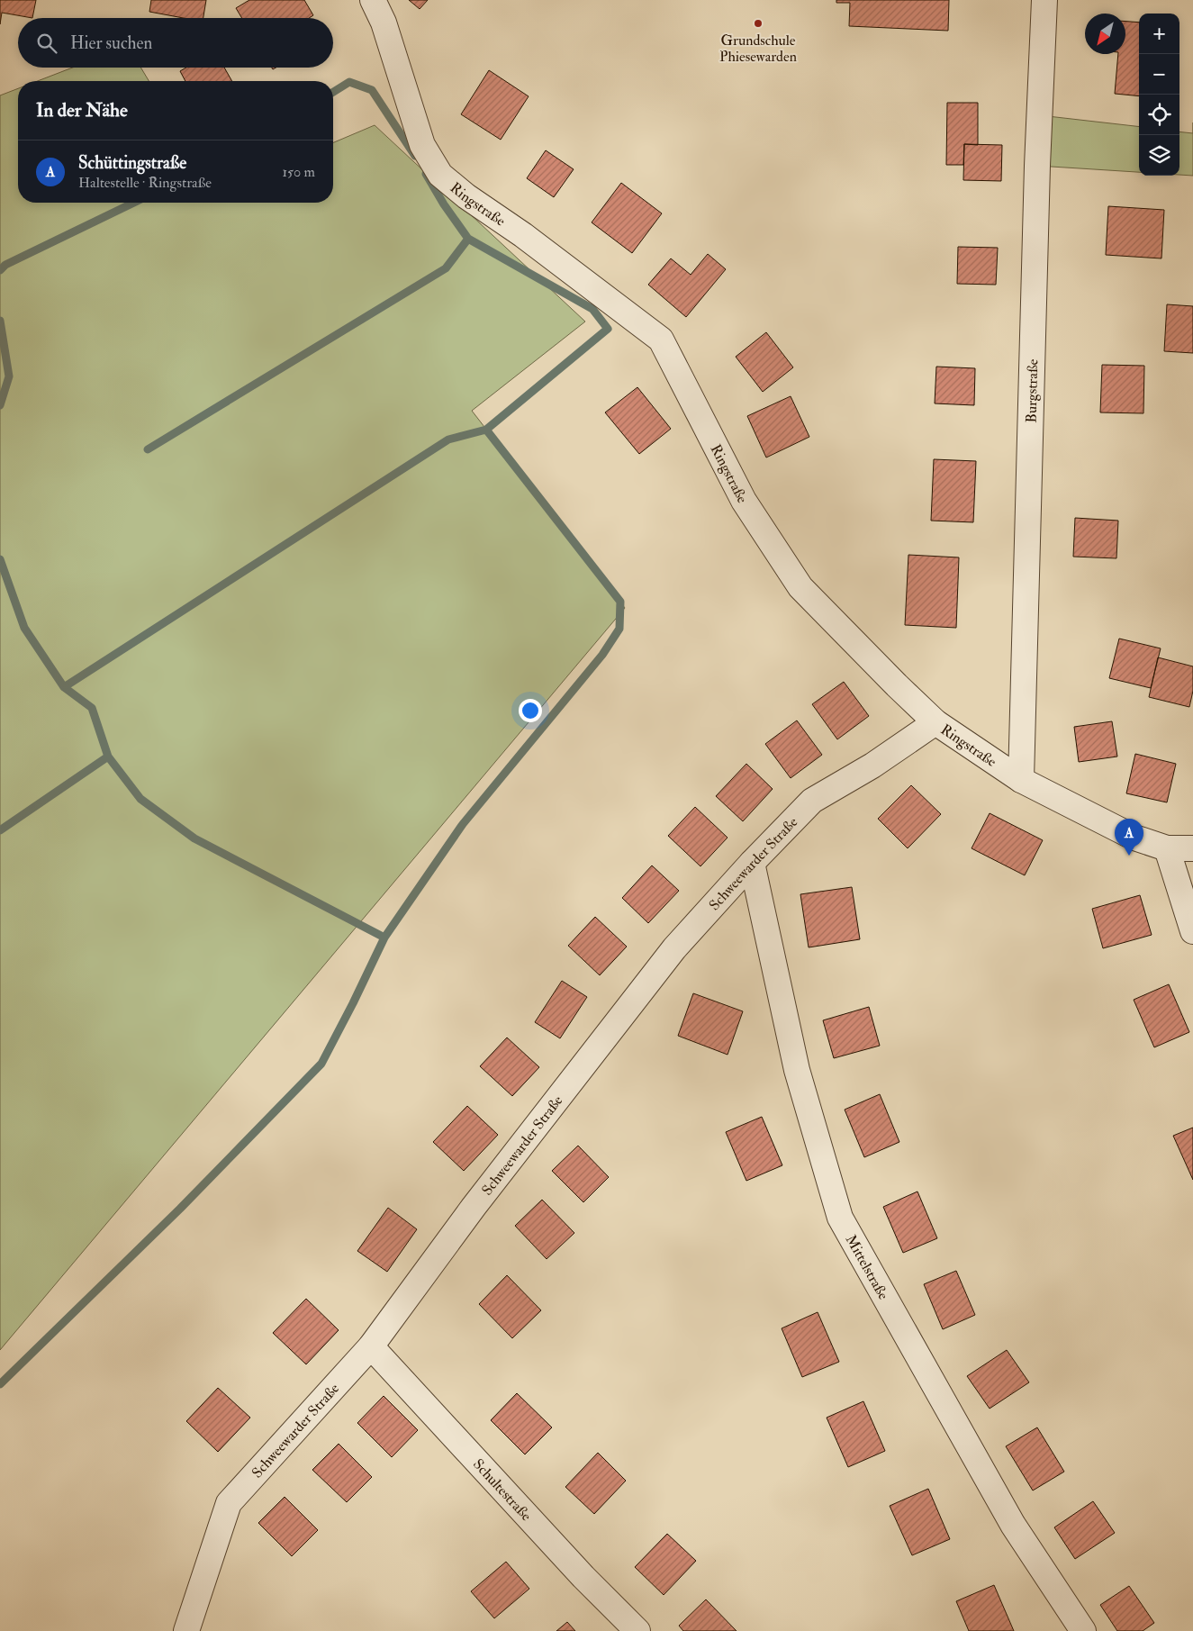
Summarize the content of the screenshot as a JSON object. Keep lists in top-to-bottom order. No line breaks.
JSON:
{"streets":{"street":["Ringstraße","Burgstraße","Schweewarder Straße","Mittelstraße","Schultestraße"]},"crossings":[["Ringstraße","Burgstraße"],["Ringstraße","Schweewarder Straße"],["Schweewarder Straße","Mittelstraße"],["Schweewarder Straße","Schultestraße"]],"places":["Grundschule Phiesewarden"],"north":"bottom left","page":{"map_buttons":["+","−"],"search":"Hier suchen","heading":"In der Nähe","list":[{"mark":"A","name":"Schüttingstraße","note":"Haltestelle · Ringstraße","value":"150 m"}],"pins":"A"}}
